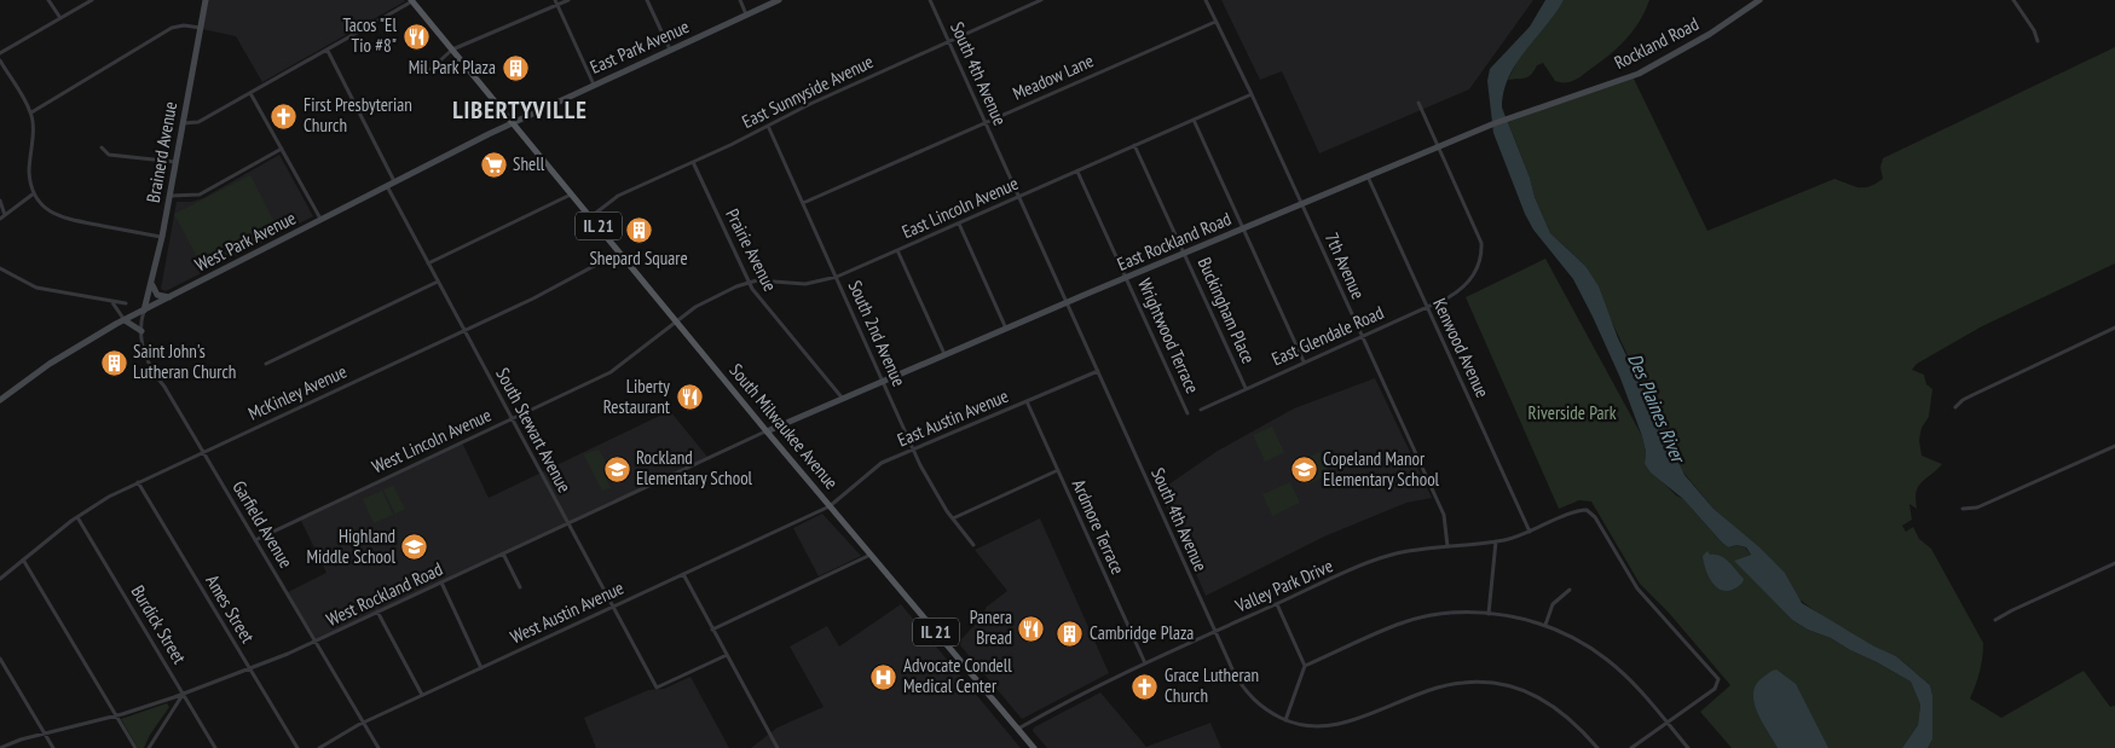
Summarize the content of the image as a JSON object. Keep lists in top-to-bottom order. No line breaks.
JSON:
{"streets":{"main road":["IL 21","South Milwaukee Avenue"],"street":["Rockland Road","East Park Avenue","South 4th Avenue","Meadow Lane","East Sunnyside Avenue","Brainerd Avenue","East Lincoln Avenue","West Park Avenue","East Rockland Road","Prairie Avenue","7th Avenue","Buckingham Place","South 2nd Avenue","Wrightwood Terrace","East Glendale Road","Kenwood Avenue","McKinley Avenue","East Austin Avenue","South Stewart Avenue","West Lincoln Avenue","Garfield Avenue","Ardmore Terrace","Valley Park Drive","West Rockland Road","Ames Street","West Austin Avenue","Burdick Street"]},"crossings":[["Rockland Road","East Rockland Road"],["East Park Avenue","IL 21"],["East Park Avenue","West Park Avenue"],["East Park Avenue","South Milwaukee Avenue"],["South 4th Avenue","Meadow Lane"],["South 4th Avenue","East Sunnyside Avenue"],["South 4th Avenue","East Lincoln Avenue"],["South 4th Avenue","East Rockland Road"],["South 4th Avenue","East Austin Avenue"],["South 4th Avenue","Valley Park Drive"],["Meadow Lane","7th Avenue"],["Meadow Lane","South 2nd Avenue"],["East Sunnyside Avenue","Prairie Avenue"],["East Sunnyside Avenue","South 2nd Avenue"],["East Sunnyside Avenue","South Milwaukee Avenue"],["Brainerd Avenue","West Park Avenue"],["Brainerd Avenue","Garfield Avenue"],["East Lincoln Avenue","Prairie Avenue"],["East Lincoln Avenue","7th Avenue"],["East Lincoln Avenue","Buckingham Place"],["East Lincoln Avenue","South 2nd Avenue"],["East Lincoln Avenue","Wrightwood Terrace"],["East Lincoln Avenue","South Milwaukee Avenue"],["East Lincoln Avenue","West Lincoln Avenue"],["IL 21","West Park Avenue"],["IL 21","South Milwaukee Avenue"],["West Park Avenue","South Milwaukee Avenue"],["West Park Avenue","South Stewart Avenue"],["West Park Avenue","Garfield Avenue"],["East Rockland Road","Prairie Avenue"],["East Rockland Road","7th Avenue"],["East Rockland Road","Buckingham Place"],["East Rockland Road","South 2nd Avenue"],["East Rockland Road","Wrightwood Terrace"],["East Rockland Road","East Glendale Road"],["East Rockland Road","Kenwood Avenue"],["East Rockland Road","South Milwaukee Avenue"],["East Rockland Road","West Rockland Road"],["7th Avenue","East Glendale Road"],["7th Avenue","Valley Park Drive"],["Buckingham Place","East Glendale Road"],["South 2nd Avenue","East Austin Avenue"],["East Glendale Road","Kenwood Avenue"],["Kenwood Avenue","Valley Park Drive"],["McKinley Avenue","South Milwaukee Avenue"],["McKinley Avenue","South Stewart Avenue"],["McKinley Avenue","Garfield Avenue"],["McKinley Avenue","Ames Street"],["McKinley Avenue","Burdick Street"],["East Austin Avenue","South Milwaukee Avenue"],["East Austin Avenue","Ardmore Terrace"],["East Austin Avenue","West Austin Avenue"],["South Milwaukee Avenue","West Lincoln Avenue"],["South Milwaukee Avenue","Valley Park Drive"],["South Milwaukee Avenue","West Rockland Road"],["South Milwaukee Avenue","West Austin Avenue"],["South Stewart Avenue","West Lincoln Avenue"],["South Stewart Avenue","West Rockland Road"],["South Stewart Avenue","West Austin Avenue"],["West Lincoln Avenue","Garfield Avenue"],["Garfield Avenue","West Rockland Road"],["Garfield Avenue","West Austin Avenue"],["Ardmore Terrace","Valley Park Drive"],["West Rockland Road","Ames Street"],["West Rockland Road","Burdick Street"]],"districts":["LIBERTYVILLE"],"water":["Des Plaines River"],"parks":["Riverside Park"],"places":{"restaurant":["Tacos \"El Tio #8\"","Liberty Restaurant","Panera Bread"],"building":["Mil Park Plaza","Shepard Square","Saint John's Lutheran Church","Cambridge Plaza"],"church":["First Presbyterian Church","Grace Lutheran Church"],"supermarket":["Shell"],"school or university":["Rockland Elementary School","Copeland Manor Elementary School","Highland Middle School"],"hospital":["Advocate Condell Medical Center"]}}
